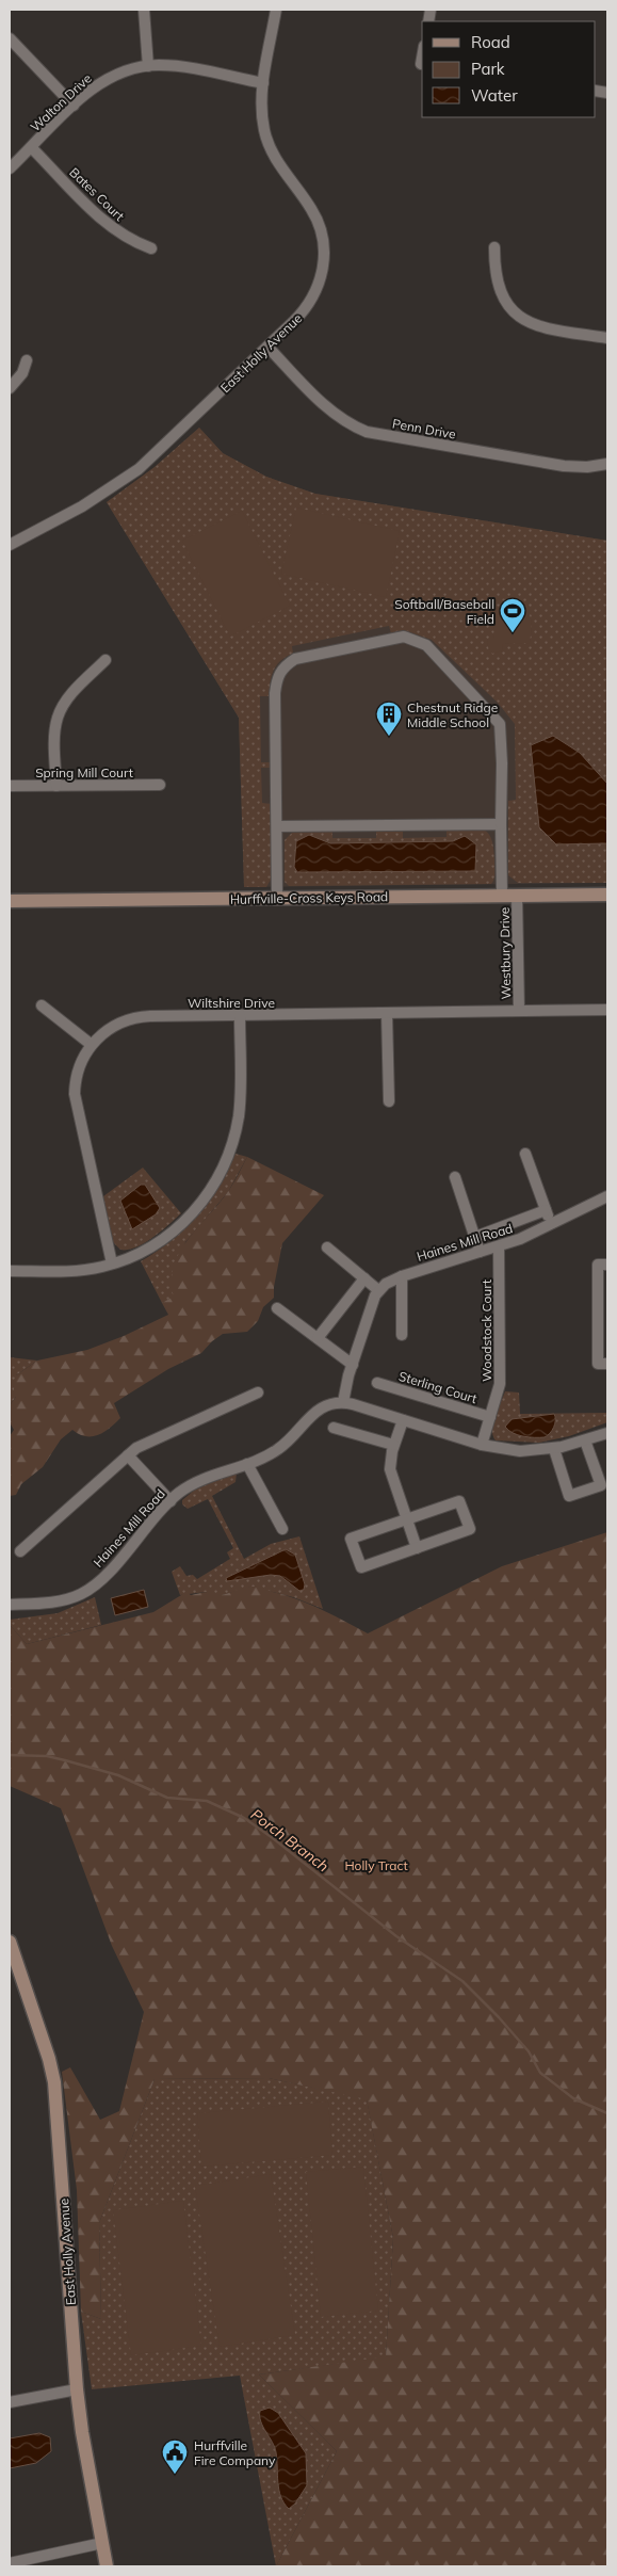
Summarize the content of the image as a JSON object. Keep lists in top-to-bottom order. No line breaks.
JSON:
{"streets":{"street":["Walton Drive","Bates Court","East Holly Avenue","Penn Drive","Spring Mill Court","Hurffville-Cross Keys Road","Westbury Drive","Wiltshire Drive","Haines Mill Road","Woodstock Court","Sterling Court"]},"crossings":[["Walton Drive","Bates Court"],["Walton Drive","East Holly Avenue"],["East Holly Avenue","Penn Drive"],["Hurffville-Cross Keys Road","Westbury Drive"],["Westbury Drive","Wiltshire Drive"],["Haines Mill Road","Woodstock Court"],["Woodstock Court","Sterling Court"]],"water":["Porch Branch"],"parks":["Holly Tract"],"places":{"sports":["Softball/Baseball Field"],"building":["Chestnut Ridge Middle School"],"public building":["Hurffville Fire Company"]},"legend":["Road","Park","Water"]}
